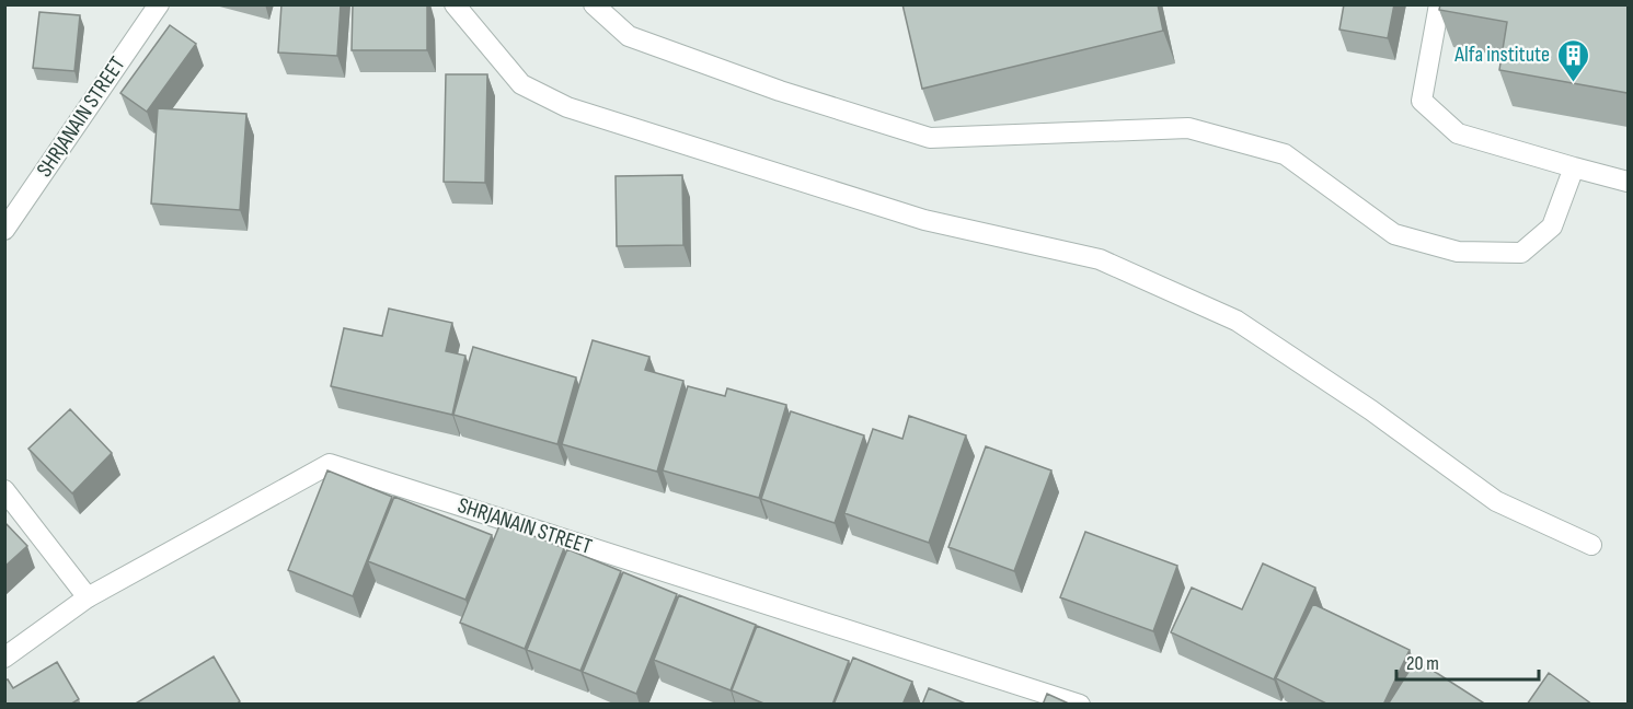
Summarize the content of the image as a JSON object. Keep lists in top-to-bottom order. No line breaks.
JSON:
{"streets":{"street":["SHRJANAIN STREET"]},"places":{"building":["Alfa institute"]},"scale_bar":"20 m"}
